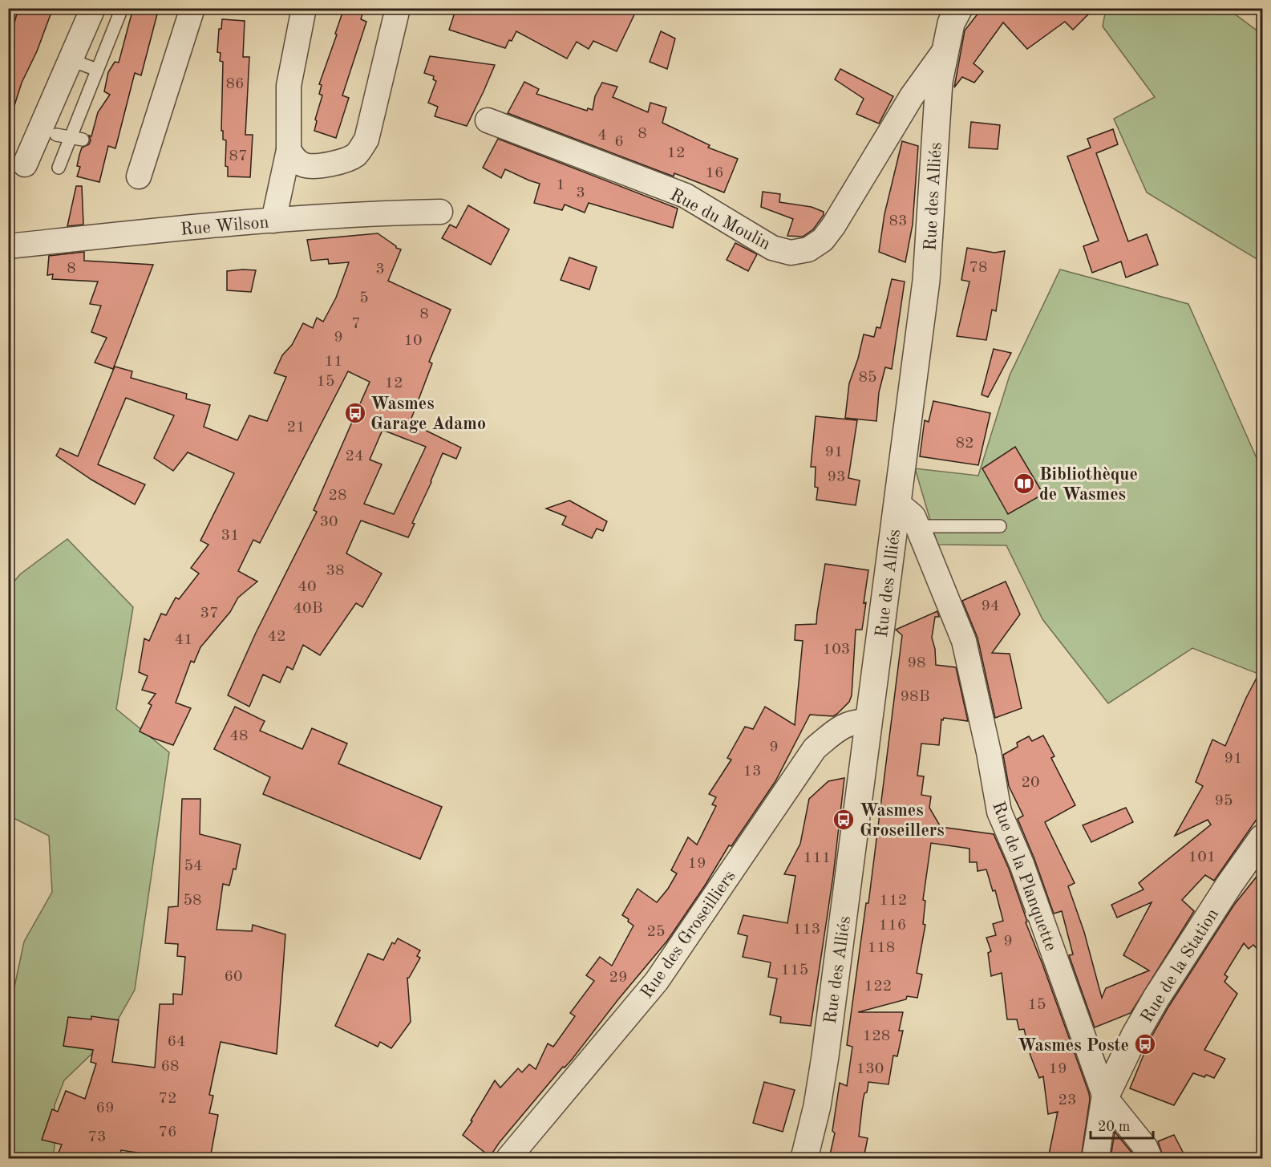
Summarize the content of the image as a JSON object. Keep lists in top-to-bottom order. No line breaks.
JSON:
{"streets":{"street":["Rue des Alliés","Rue du Moulin","Rue Wilson","Rue de la Planquette","Rue des Groseilliers","Rue de la Station"]},"crossings":[["Rue des Alliés","Rue du Moulin"],["Rue des Alliés","Rue de la Planquette"],["Rue des Alliés","Rue des Groseilliers"],["Rue de la Planquette","Rue de la Station"]],"places":{"bus stop":["Wasmes Garage Adamo","Wasmes Groseillers","Wasmes Poste"],"library":["Bibliothèque de Wasmes"]},"house_numbers":["86","8","4","6","12","87","16","1","3","83","78","8","3","5","8","7","9","10","11","85","15","12","21","82","91","24","93","28","30","31","38","40","94","40B","37","42","41","103","98","98B","48","9","91","13","20","95","101","111","19","54","58","112","116","113","25","9","118","115","60","29","122","15","128","64","68","130","19","72","23","69","76","73"],"scale_bar":"20 m"}
